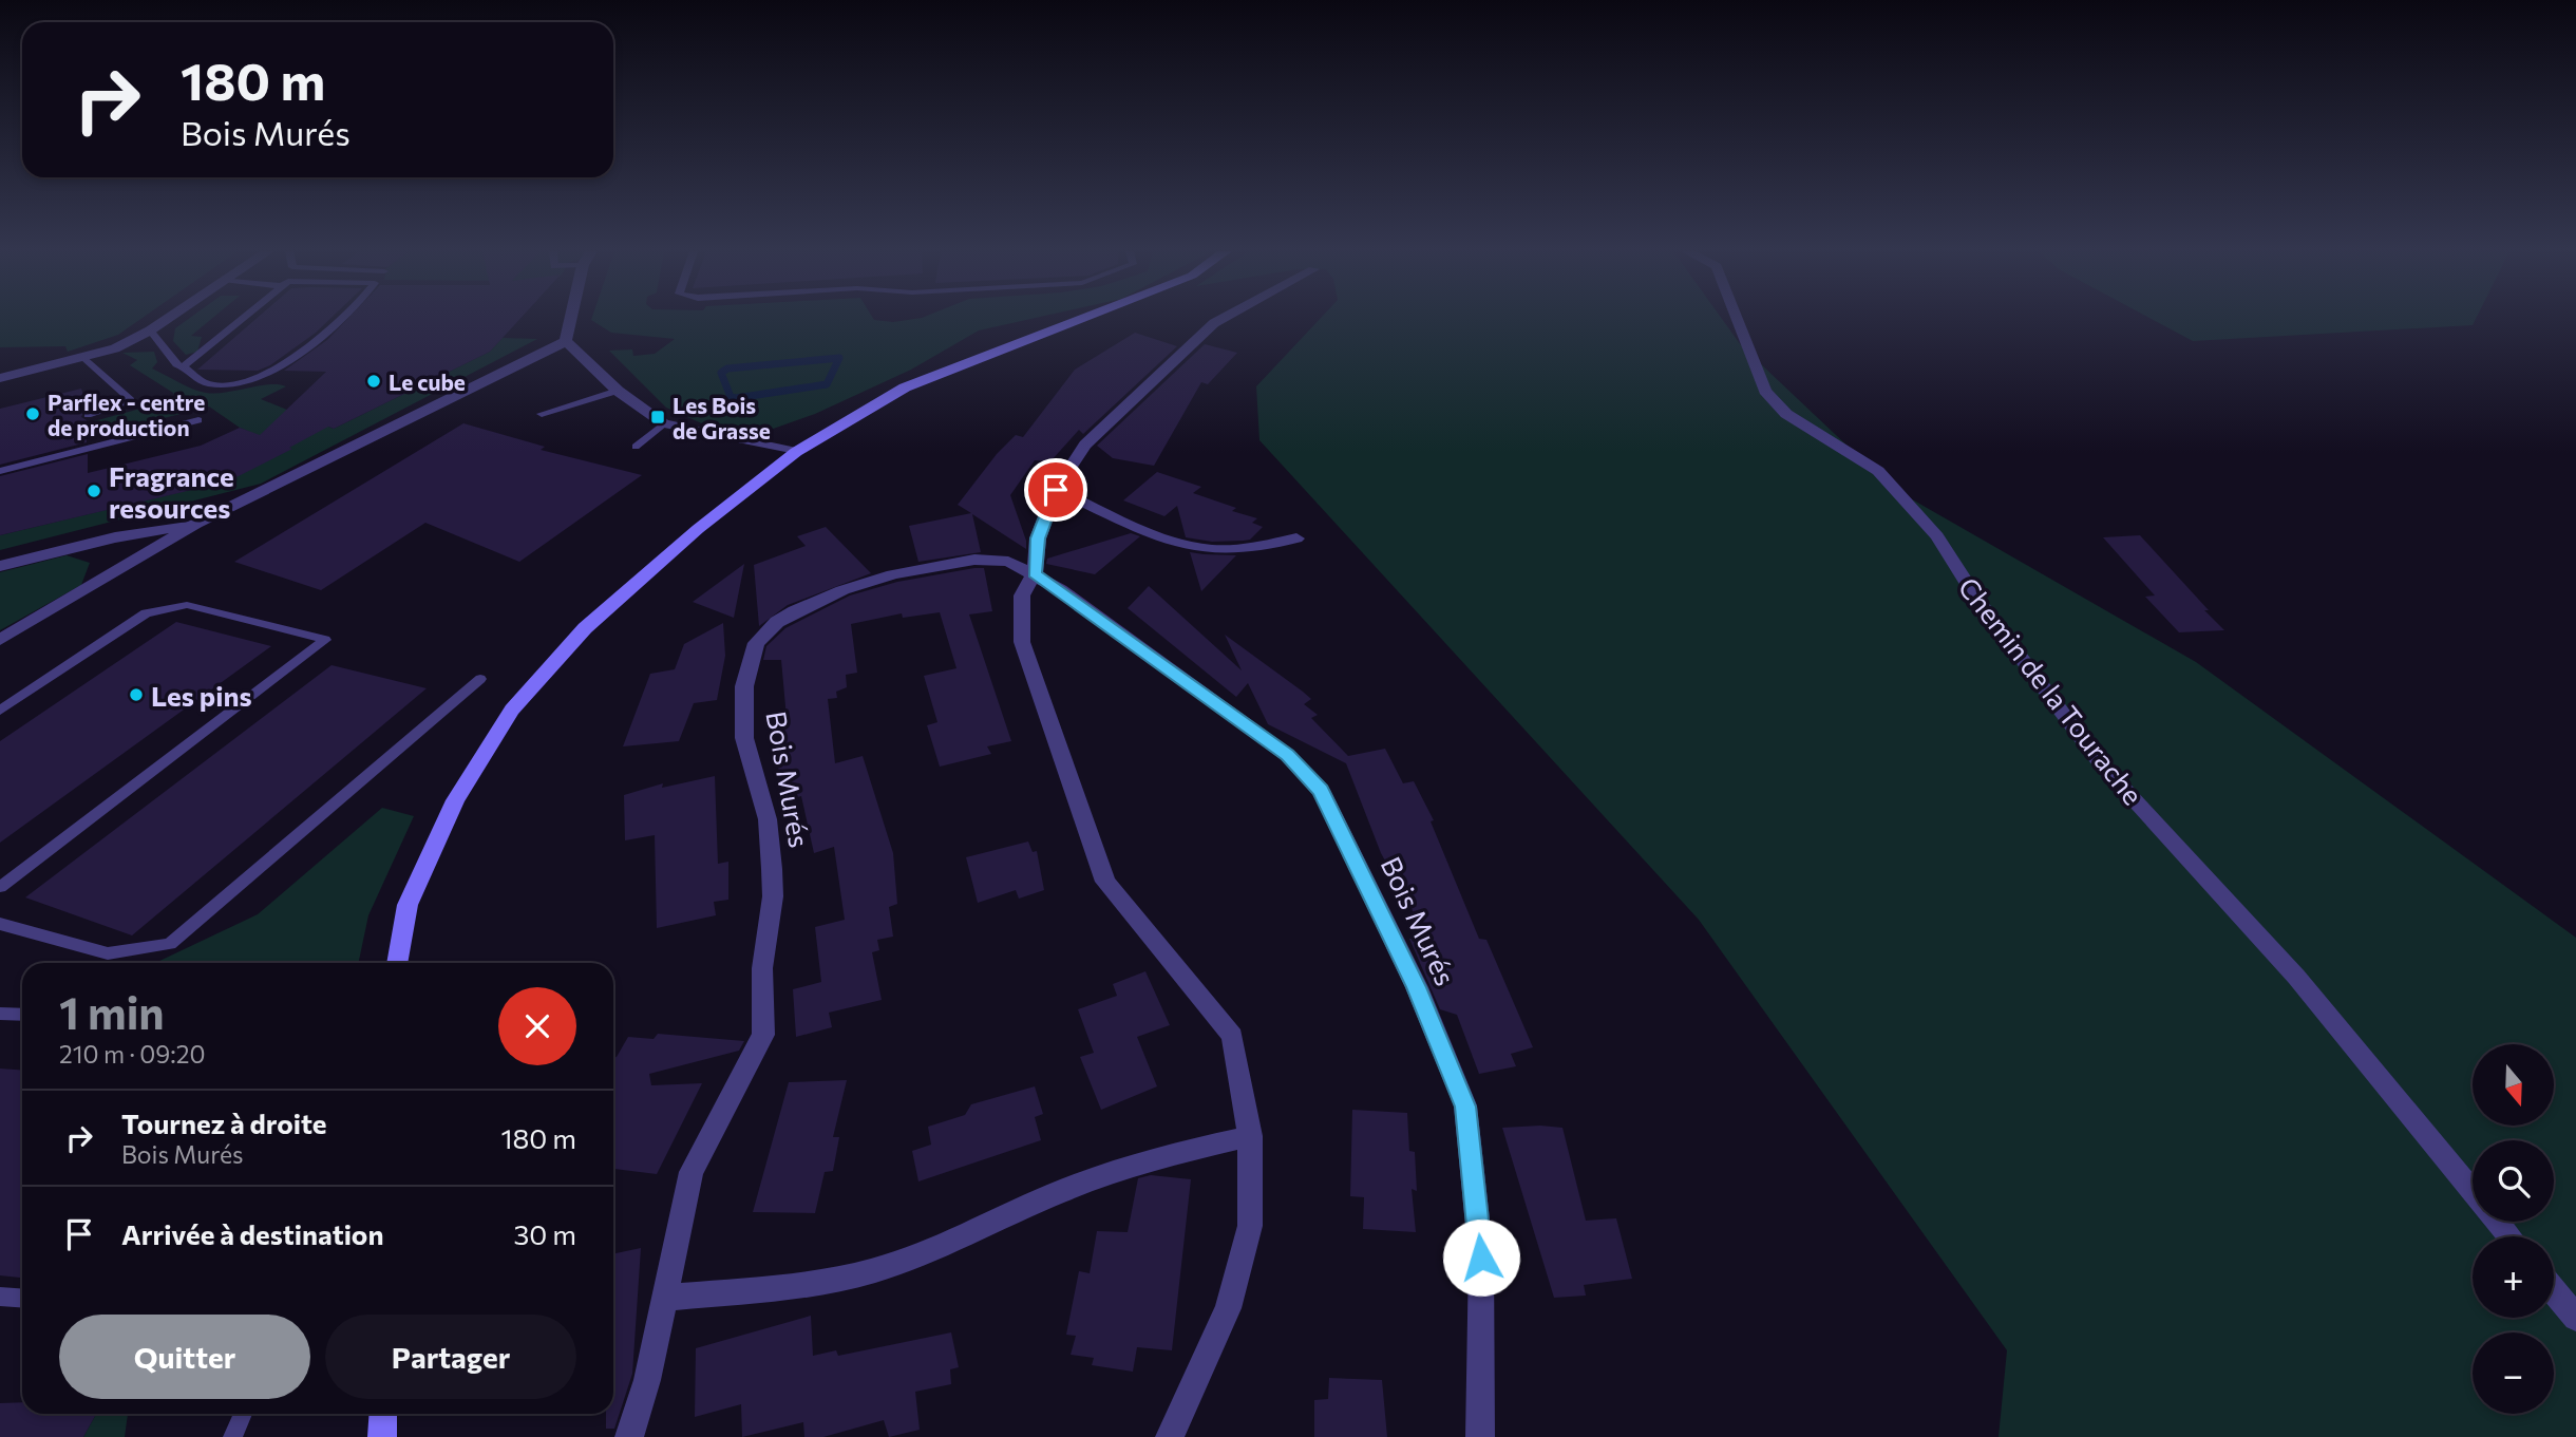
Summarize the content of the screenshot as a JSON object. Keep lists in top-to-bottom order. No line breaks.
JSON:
{"streets":{"street":["Chemin de la Tourache","Bois Murés"]},"places":{"other":["Le cube","Parflex - centre de production","Fragrance resources","Les pins"],"transit":["Les Bois de Grasse"]},"north":"bottom","page":{"turn":["180 m","Bois Murés"],"heading":["1 min","210 m · 09:20"],"map_buttons":["+","−"],"list":[{"name":"Tournez à droite","note":"Bois Murés","value":"180 m"},{"name":"Arrivée à destination","value":"30 m"}],"buttons":["Quitter","Partager"]}}
